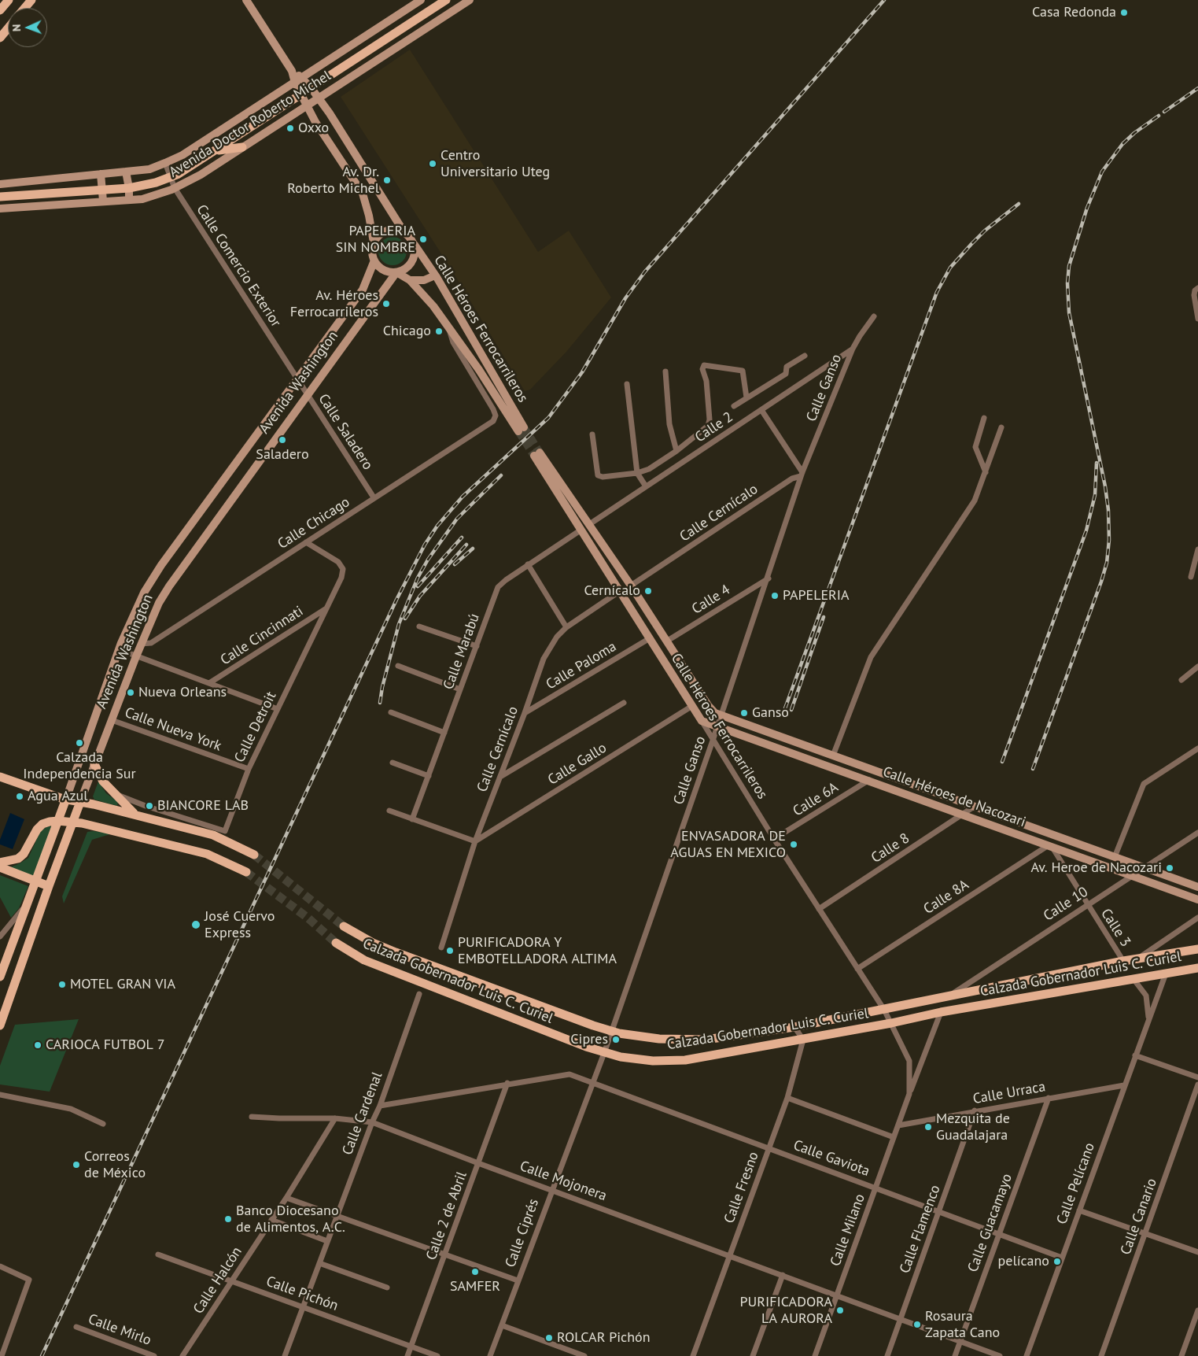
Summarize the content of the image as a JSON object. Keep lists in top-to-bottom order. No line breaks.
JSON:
{"streets":{"main road":["Avenida Doctor Roberto Michel","Calle Héroes Ferrocarrileros","Avenida Washington","Calle Héroes de Nacozari","Calzada Gobernador Luis C. Curiel"],"street":["Calle Comercio Exterior","Calle Ganso","Calle 2","Calle Saladero","Calle Cernícalo","Calle Chicago","Calle 4","Calle Cincinnati","Calle Marabú","Calle Paloma","Calle Detroit","Calle Nueva York","Calle Gallo","Calle 6A","Calle 8","Calle 8A","Calle 10","Calle 3","Calle Urraca","Calle Cardenal","Calle Gaviota","Calle Mojonera","Calle Pelícano","Calle Fresno","Calle 2 de Abril","Calle Canario","Calle Guacamayo","Calle Flamenco","Calle Milano","Calle Ciprés","Calle Halcón","Calle Pichón","Calle Mirlo"]},"crossings":[["Avenida Doctor Roberto Michel","Calle Comercio Exterior"],["Calle Comercio Exterior","Avenida Washington"],["Calle Comercio Exterior","Calle Saladero"],["Calle Héroes Ferrocarrileros","Avenida Washington"],["Calle Héroes Ferrocarrileros","Calle Ganso"],["Calle Héroes Ferrocarrileros","Calle 2"],["Calle Héroes Ferrocarrileros","Calle Cernícalo"],["Calle Héroes Ferrocarrileros","Calle Chicago"],["Calle Héroes Ferrocarrileros","Calle 4"],["Calle Héroes Ferrocarrileros","Calle Marabú"],["Calle Héroes Ferrocarrileros","Calle Paloma"],["Calle Héroes Ferrocarrileros","Calle Gallo"],["Calle Héroes Ferrocarrileros","Calle Héroes de Nacozari"],["Calle Héroes Ferrocarrileros","Calle 6A"],["Calle Héroes Ferrocarrileros","Calle 8"],["Calle Héroes Ferrocarrileros","Calle 8A"],["Calle Héroes Ferrocarrileros","Calzada Gobernador Luis C. Curiel"],["Calle Héroes Ferrocarrileros","Calle Milano"],["Avenida Washington","Calle Saladero"],["Avenida Washington","Calle Chicago"],["Avenida Washington","Calle Nueva York"],["Calle Ganso","Calle 2"],["Calle Ganso","Calle Cernícalo"],["Calle Ganso","Calle 4"],["Calle Ganso","Calle Héroes de Nacozari"],["Calle Ganso","Calzada Gobernador Luis C. Curiel"],["Calle Ganso","Calle Ciprés"],["Calle Saladero","Calle Chicago"],["Calle Cernícalo","Calle Paloma"],["Calle Cernícalo","Calle Gallo"],["Calle Chicago","Calle Detroit"],["Calle Cincinnati","Calle Detroit"],["Calle Detroit","Calle Nueva York"],["Calle Héroes de Nacozari","Calle 6A"],["Calle Héroes de Nacozari","Calle 8"],["Calle Héroes de Nacozari","Calle 8A"],["Calle Héroes de Nacozari","Calle 10"],["Calle Héroes de Nacozari","Calle 3"],["Calle 8A","Calle 3"],["Calle 10","Calle 3"],["Calle 10","Calzada Gobernador Luis C. Curiel"],["Calle 3","Calzada Gobernador Luis C. Curiel"],["Calzada Gobernador Luis C. Curiel","Calle Pelícano"],["Calzada Gobernador Luis C. Curiel","Calle Fresno"],["Calzada Gobernador Luis C. Curiel","Calle Milano"],["Calzada Gobernador Luis C. Curiel","Calle Ciprés"],["Calle Urraca","Calle Pelícano"],["Calle Urraca","Calle Guacamayo"],["Calle Urraca","Calle Flamenco"],["Calle Urraca","Calle Milano"],["Calle Cardenal","Calle Gaviota"],["Calle Cardenal","Calle Mojonera"],["Calle Cardenal","Calle Pichón"],["Calle Gaviota","Calle Pelícano"],["Calle Gaviota","Calle Fresno"],["Calle Gaviota","Calle 2 de Abril"],["Calle Gaviota","Calle Guacamayo"],["Calle Gaviota","Calle Flamenco"],["Calle Gaviota","Calle Milano"],["Calle Gaviota","Calle Ciprés"],["Calle Mojonera","Calle Fresno"],["Calle Mojonera","Calle 2 de Abril"],["Calle Mojonera","Calle Guacamayo"],["Calle Mojonera","Calle Flamenco"],["Calle Mojonera","Calle Milano"],["Calle Mojonera","Calle Ciprés"],["Calle Mojonera","Calle Halcón"],["Calle 2 de Abril","Calle Pichón"],["Calle Halcón","Calle Pichón"]],"places":["Casa Redonda","Oxxo","Centro Universitario Uteg","Av. Dr. Roberto Michel","PAPELERIA SIN NOMBRE","Av. Héroes Ferrocarrileros","Chicago","Saladero","Cernícalo","PAPELERIA","Nueva Orleans","Ganso","Calzada Independencia Sur","Agua Azul","BIANCORE LAB","ENVASADORA DE AGUAS EN MEXICO","Av. Heroe de Nacozari","José Cuervo Express","PURIFICADORA Y EMBOTELLADORA ALTIMA","MOTEL GRAN VIA","Cipres","CARIOCA FUTBOL 7","Mezquita de Guadalajara","Correos de México","Banco Diocesano de Alimentos, A.C.","pelícano","SAMFER","PURIFICADORA LA AURORA","Rosaura Zapata Cano","ROLCAR Pichón"],"north":"left"}
